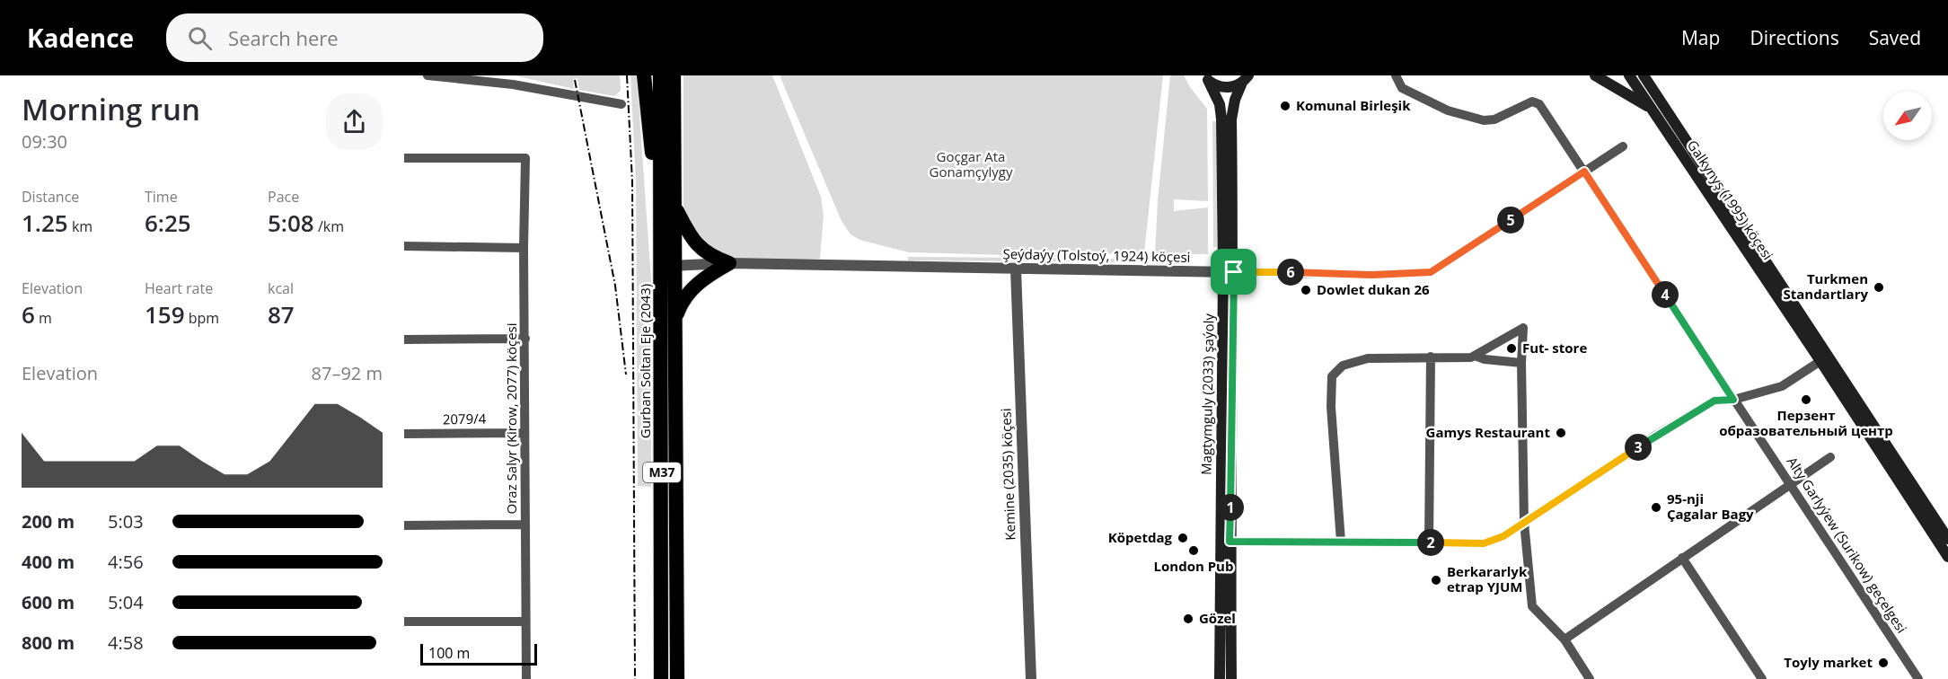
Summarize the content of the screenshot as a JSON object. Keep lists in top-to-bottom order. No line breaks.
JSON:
{"streets":{"highway":["Gurban Soltan Eje (2043)","M37"],"main road":["Galkynyş (1995) köçesi","Magtymguly (2033) şaýoly"],"street":["Şeýdaýy (Tolstoý, 1924) köçesi","Oraz Salyr (Kirow, 2077) köçesi","2079/4","Kemine (2035) köçesi","Alty Garlyýew (Surikow) geçelgesi"]},"crossings":[["Şeýdaýy (Tolstoý, 1924) köçesi","Gurban Soltan Eje (2043)"],["Şeýdaýy (Tolstoý, 1924) köçesi","Magtymguly (2033) şaýoly"],["Şeýdaýy (Tolstoý, 1924) köçesi","Kemine (2035) köçesi"],["Şeýdaýy (Tolstoý, 1924) köçesi","Alty Garlyýew (Surikow) geçelgesi"],["Oraz Salyr (Kirow, 2077) köçesi","2079/4"]],"parks":["Goçgar Ata Gonamçylygy"],"places":["Komunal Birleşik","Turkmen Standartlary","Dowlet dukan 26","Fut- store","Перзент образовательный центр","Gamys Restaurant","95-nji Çagalar Bagy","Köpetdag","London Pub","Berkararlyk etrap YJUM","Gözel","Toyly market"],"scale_bar":"100 m","north":"bottom left","page":{"header":"Kadence","search":"Search here","nav":["Map","Directions","Saved"],"heading":["Morning run","09:30"],"stats":[["Distance","1.25 km"],["Time","6:25"],["Pace","5:08 /km"],["Elevation","6 m"],["Heart rate","159 bpm"],["kcal","87"]],"pins":["5","6","4","3","1","2"],"chart":["Elevation","87–92 m"],"list":[{"name":"200 m","note":"5:03"},{"name":"400 m","note":"4:56"},{"name":"600 m","note":"5:04"},{"name":"800 m","note":"4:58"}],"scale":"100 m"}}
